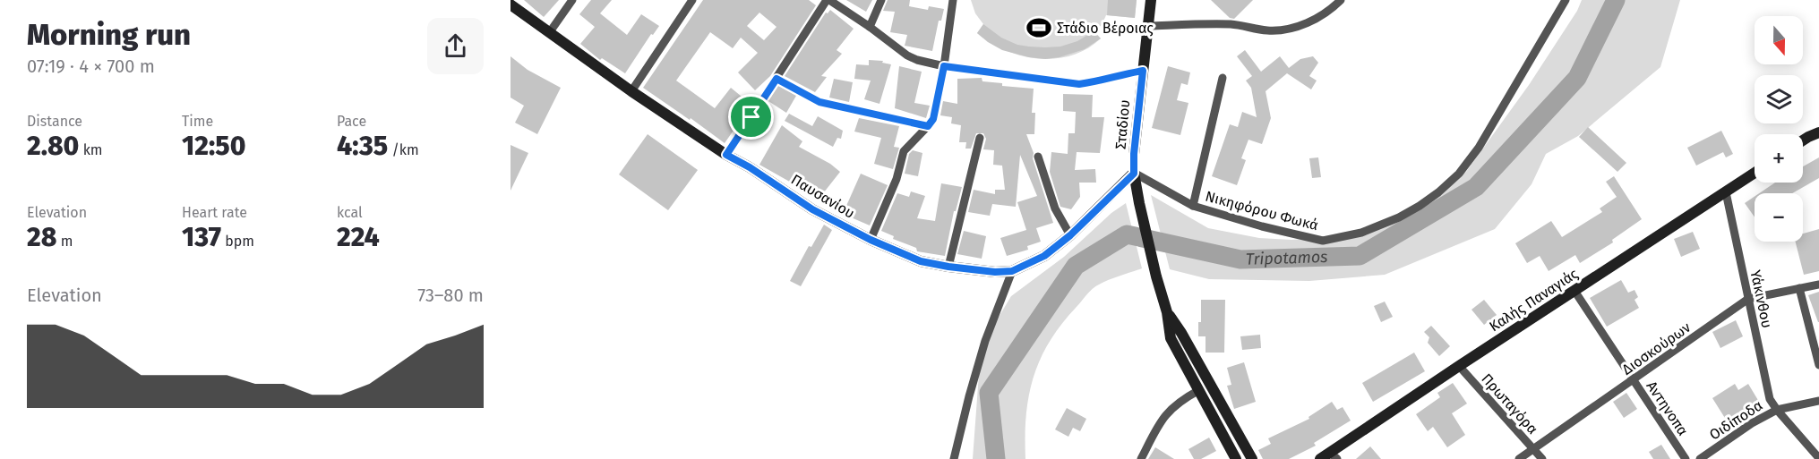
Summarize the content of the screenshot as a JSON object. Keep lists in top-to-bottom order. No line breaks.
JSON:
{"streets":{"main road":["Σταδίου","Παυσανίου","Καλής Παναγιάς"],"street":["Νικηφόρου Φωκά","Υάκινθου","Διοσκούρων","Πρωταγόρα","Αντηνοπα","Οιδίποδα"]},"crossings":[["Σταδίου","Παυσανίου"],["Σταδίου","Νικηφόρου Φωκά"],["Παυσανίου","Νικηφόρου Φωκά"],["Υάκινθου","Καλής Παναγιάς"],["Υάκινθου","Διοσκούρων"],["Υάκινθου","Οιδίποδα"],["Καλής Παναγιάς","Πρωταγόρα"],["Καλής Παναγιάς","Αντηνοπα"],["Διοσκούρων","Πρωταγόρα"],["Διοσκούρων","Αντηνοπα"]],"water":["Tripotamos"],"places":{"sports":["Στάδιο Βέροιας"]},"north":"bottom","page":{"heading":["Morning run","07:19 · 4 × 700 m"],"map_buttons":["+","−"],"stats":[["Distance","2.80 km"],["Time","12:50"],["Pace","4:35 /km"],["Elevation","28 m"],["Heart rate","137 bpm"],["kcal","224"]],"chart":["Elevation","73–80 m"]}}
